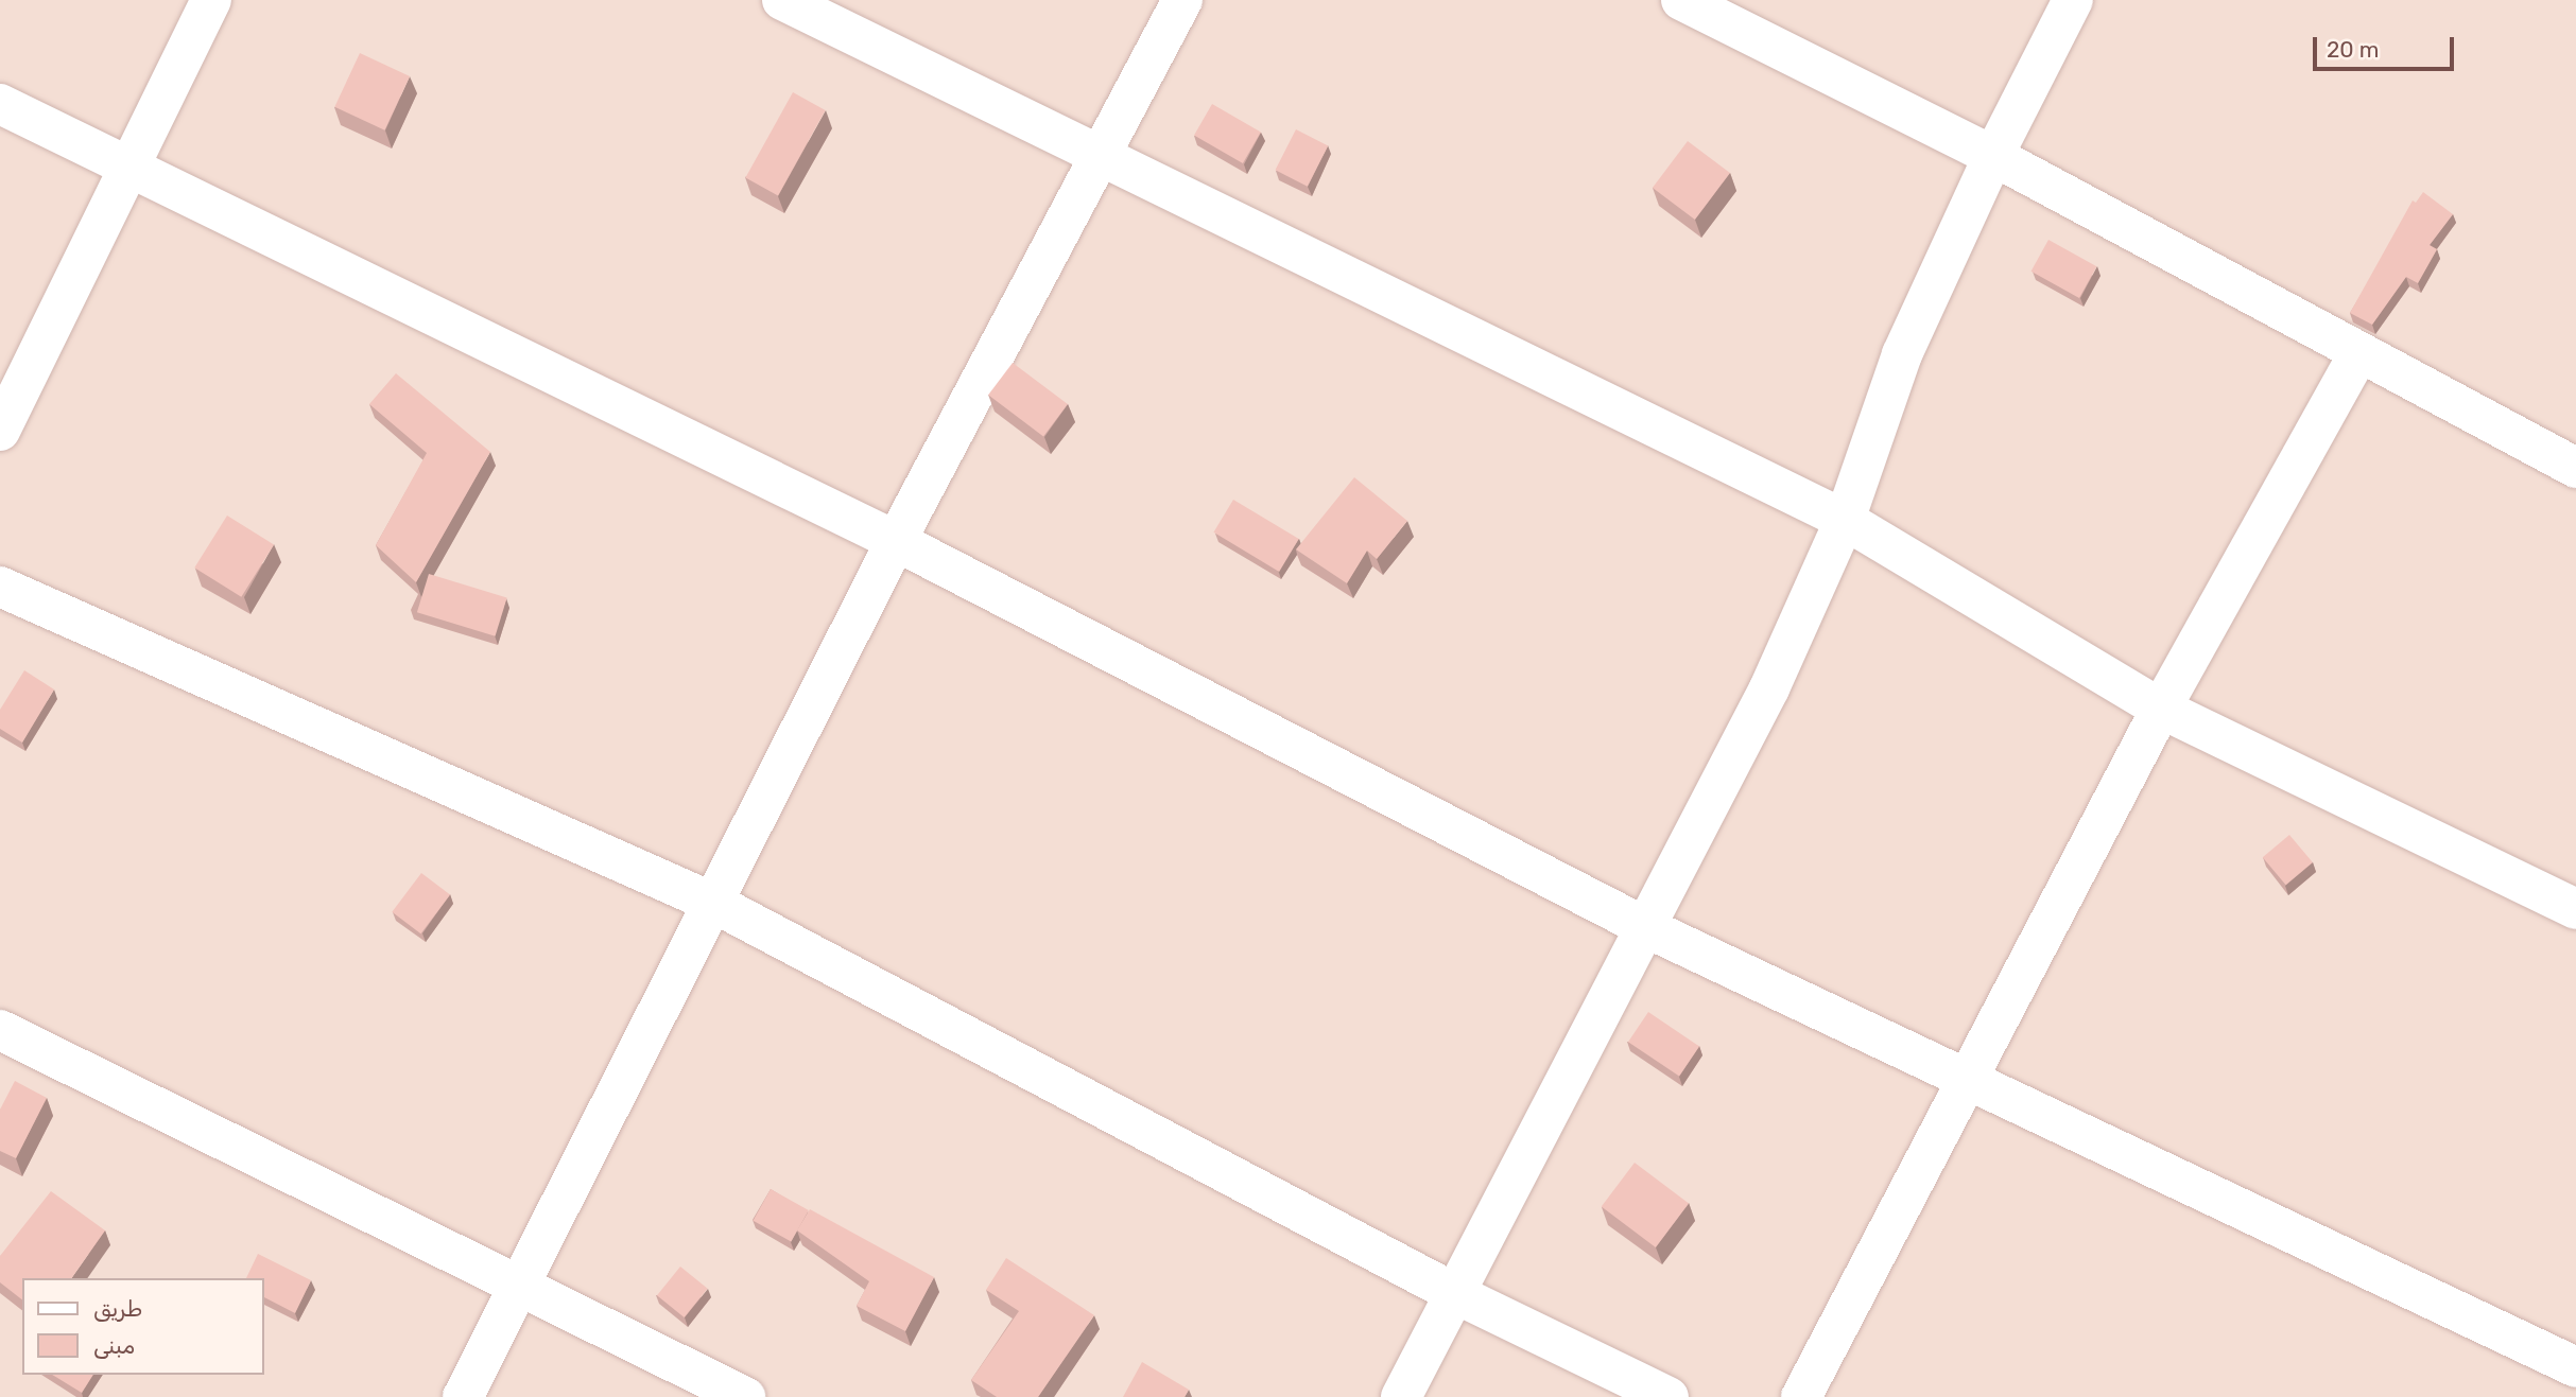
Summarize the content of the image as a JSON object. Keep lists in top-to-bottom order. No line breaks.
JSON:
{"legend":["طريق","مبنى"],"scale_bar":"20 m"}
